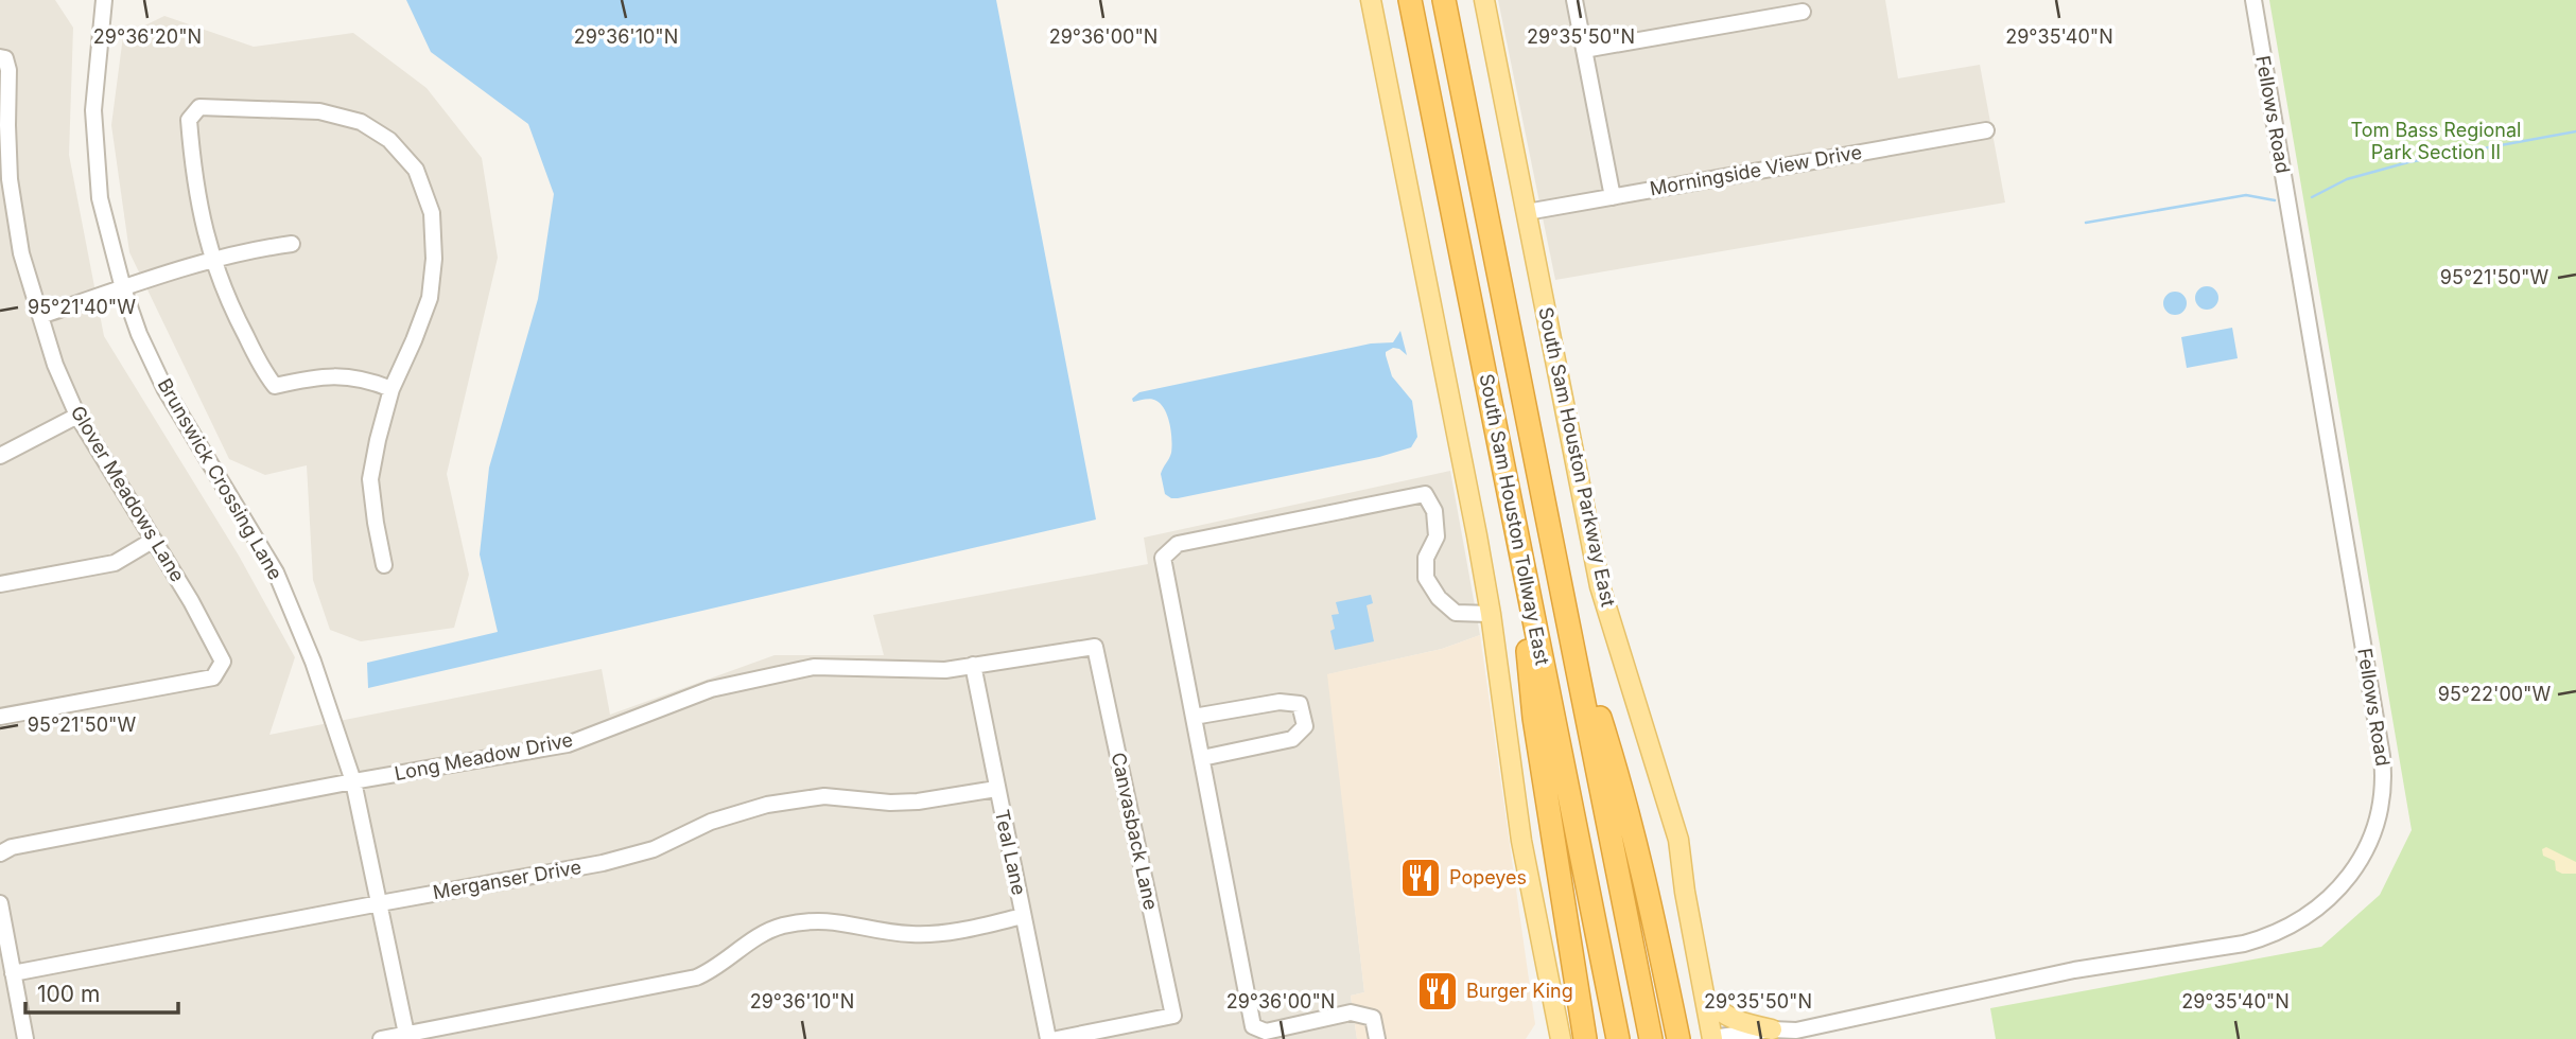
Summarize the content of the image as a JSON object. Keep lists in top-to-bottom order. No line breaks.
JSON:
{"streets":{"highway":["South Sam Houston Tollway East"],"main road":["South Sam Houston Parkway East"],"street":["Fellows Road","Morningside View Drive","Brunswick Crossing Lane","Glover Meadows Lane","Long Meadow Drive","Canvasback Lane","Teal Lane","Merganser Drive"]},"crossings":[["Fellows Road","South Sam Houston Parkway East"],["Morningside View Drive","South Sam Houston Parkway East"],["Brunswick Crossing Lane","Long Meadow Drive"],["Brunswick Crossing Lane","Merganser Drive"],["Long Meadow Drive","Canvasback Lane"],["Long Meadow Drive","Teal Lane"],["Teal Lane","Merganser Drive"]],"parks":["Tom Bass Regional Park Section II"],"places":{"restaurant":["Popeyes","Burger King"]},"scale_bar":"100 m","coordinates":["29°36'20\"N","29°36'10\"N","29°36'00\"N","29°35'50\"N","29°35'40\"N","95°21'50\"W","95°21'40\"W","95°22'00\"W"]}
